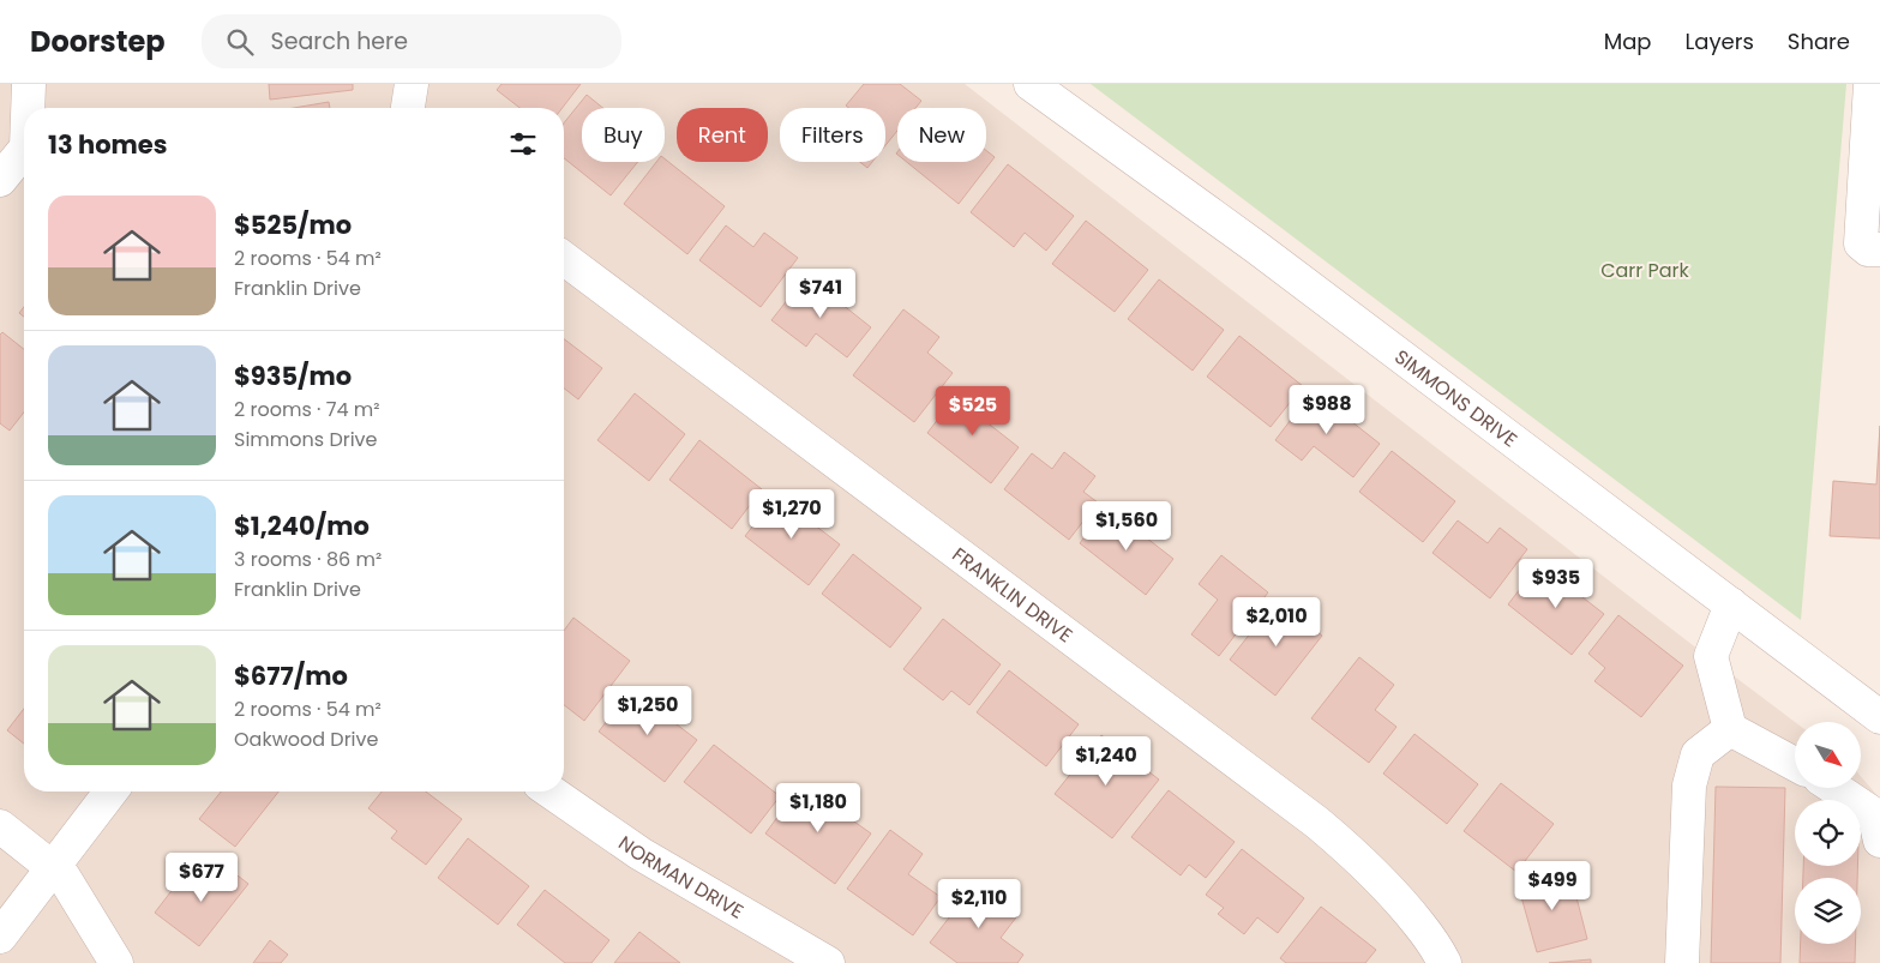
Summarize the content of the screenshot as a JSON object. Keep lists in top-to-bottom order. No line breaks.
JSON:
{"streets":{"street":["SIMMONS DRIVE","FRANKLIN DRIVE","NORMAN DRIVE"]},"parks":["Carr Park"],"north":"bottom right","page":{"header":"Doorstep","search":"Search here","nav":["Map","Layers","Share"],"chip":["Buy","Rent","Filters","New"],"heading":"13 homes","list":[{"name":"$525/mo","note":"2 rooms · 54 m² · Franklin Drive"},{"name":"$935/mo","note":"2 rooms · 74 m² · Simmons Drive"},{"name":"$1,240/mo","note":"3 rooms · 86 m² · Franklin Drive"},{"name":"$677/mo","note":"2 rooms · 54 m² · Oakwood Drive"}],"price":["$741","$988","$525","$1,270","$1,560","$935","$2,010","$1,250","$1,240","$1,180","$677","$499","$2,110"]}}
